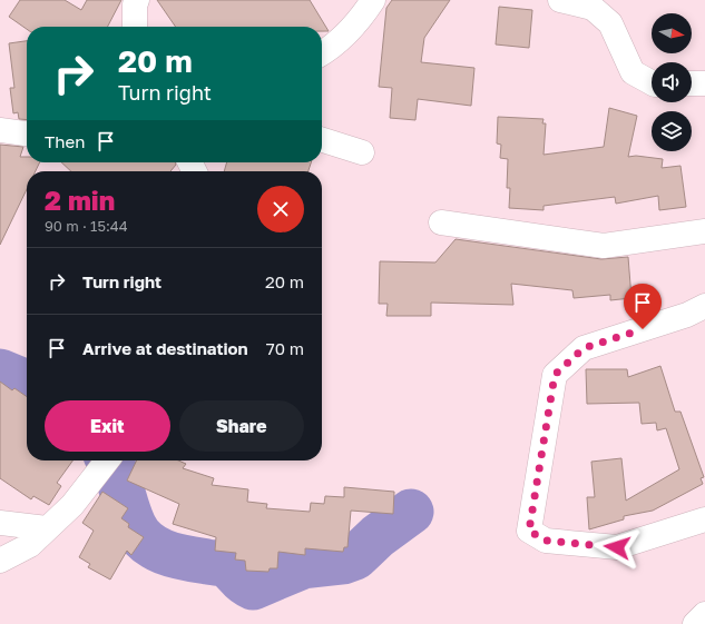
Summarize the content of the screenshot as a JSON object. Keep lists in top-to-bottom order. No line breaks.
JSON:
{"north":"right","page":{"turn":["20 m","Turn right"],"then":"Then","heading":["2 min","90 m · 15:44"],"list":[{"name":"Turn right","value":"20 m"},{"name":"Arrive at destination","value":"70 m"}],"buttons":["Exit","Share"]}}
